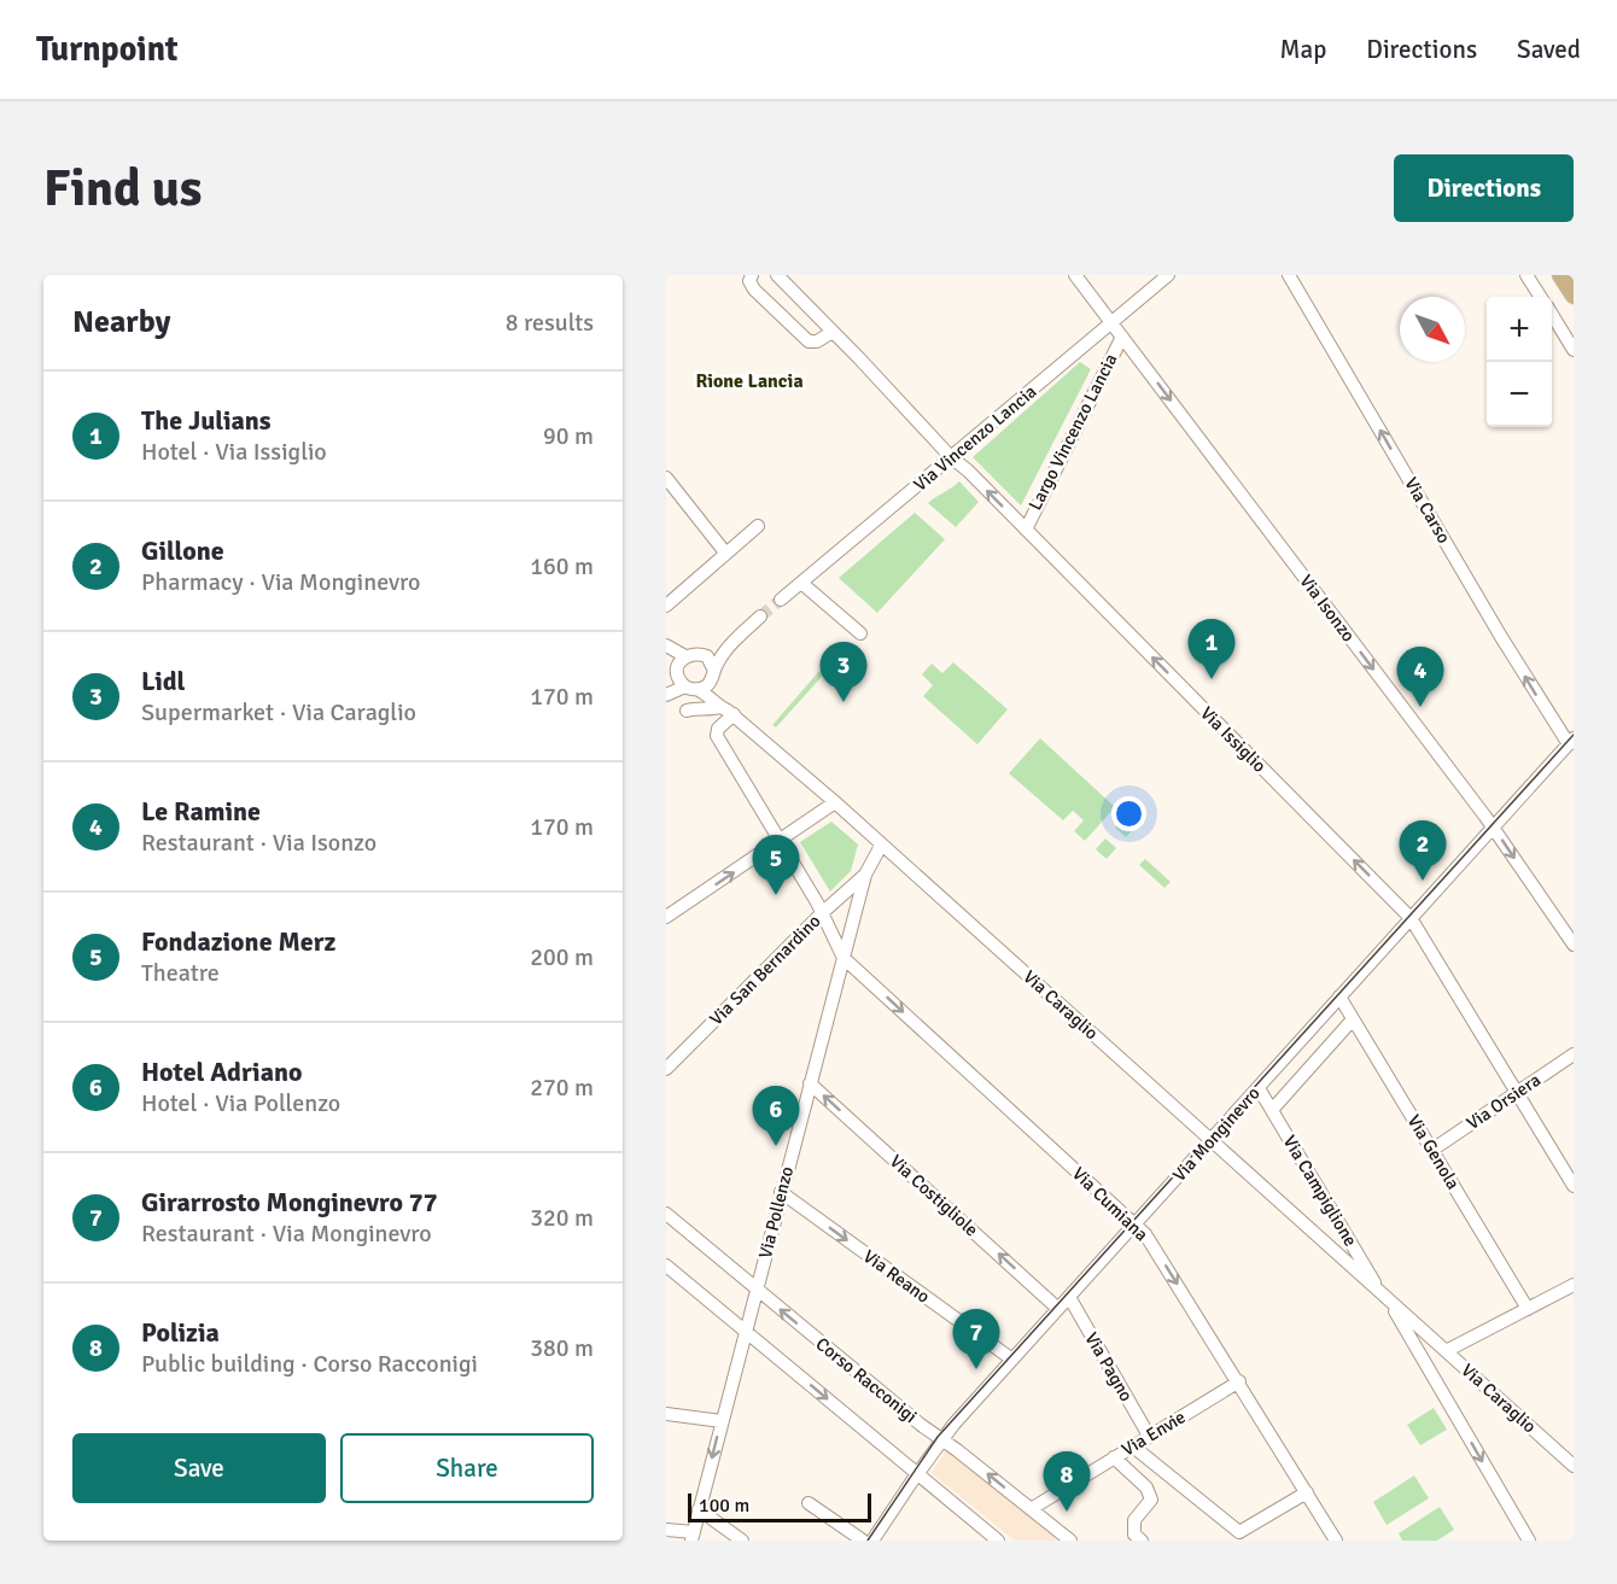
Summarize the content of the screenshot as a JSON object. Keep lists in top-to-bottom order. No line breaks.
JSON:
{"streets":{"street":["Largo Vincenzo Lancia","Via Vincenzo Lancia","Via Carso","Via Isonzo","Via Issiglio","Via San Bernardino","Via Caraglio","Via Orsiera","Via Monginevro","Via Genola","Via Campiglione","Via Costigliole","Via Cumiana","Via Pollenzo","Via Reano","Via Pagno","Corso Racconigi","Via Envie"]},"crossings":[["Largo Vincenzo Lancia","Via Isonzo"],["Largo Vincenzo Lancia","Via Issiglio"],["Via Vincenzo Lancia","Via Isonzo"],["Via Vincenzo Lancia","Via Issiglio"],["Via Carso","Via Monginevro"],["Via Isonzo","Via Monginevro"],["Via Issiglio","Via Orsiera"],["Via Issiglio","Via Monginevro"],["Via San Bernardino","Via Pollenzo"],["Via Caraglio","Via Monginevro"],["Via Caraglio","Via Campiglione"],["Via Caraglio","Via Pollenzo"],["Via Orsiera","Via Genola"],["Via Monginevro","Via Genola"],["Via Monginevro","Via Campiglione"],["Via Monginevro","Via Costigliole"],["Via Monginevro","Via Cumiana"],["Via Monginevro","Via Reano"],["Via Monginevro","Via Pagno"],["Via Monginevro","Corso Racconigi"],["Via Costigliole","Via Pollenzo"],["Via Cumiana","Via Pollenzo"],["Via Cumiana","Via Envie"],["Via Pollenzo","Via Reano"],["Via Pollenzo","Corso Racconigi"],["Via Pagno","Via Envie"],["Corso Racconigi","Via Envie"]],"one_way":["Via Carso","Via Isonzo","Via Issiglio","Via Costigliole","Via Cumiana","Via Reano"],"districts":["Rione Lancia"],"scale_bar":"100 m","north":"bottom right","page":{"header":"Turnpoint","nav":["Map","Directions","Saved"],"buttons":["Directions",["Save","Share"]],"title":"Find us","heading":["Nearby","8 results"],"map_buttons":["+","−"],"list":[{"mark":"1","name":"The Julians","note":"Hotel · Via Issiglio","value":"90 m"},{"mark":"2","name":"Gillone","note":"Pharmacy · Via Monginevro","value":"160 m"},{"mark":"3","name":"Lidl","note":"Supermarket · Via Caraglio","value":"170 m"},{"mark":"4","name":"Le Ramine","note":"Restaurant · Via Isonzo","value":"170 m"},{"mark":"5","name":"Fondazione Merz","note":"Theatre","value":"200 m"},{"mark":"6","name":"Hotel Adriano","note":"Hotel · Via Pollenzo","value":"270 m"},{"mark":"7","name":"Girarrosto Monginevro 77","note":"Restaurant · Via Monginevro","value":"320 m"},{"mark":"8","name":"Polizia","note":"Public building · Corso Racconigi","value":"380 m"}],"pins":["1","3","4","2","5","6","7","8"],"scale":"100 m"}}
